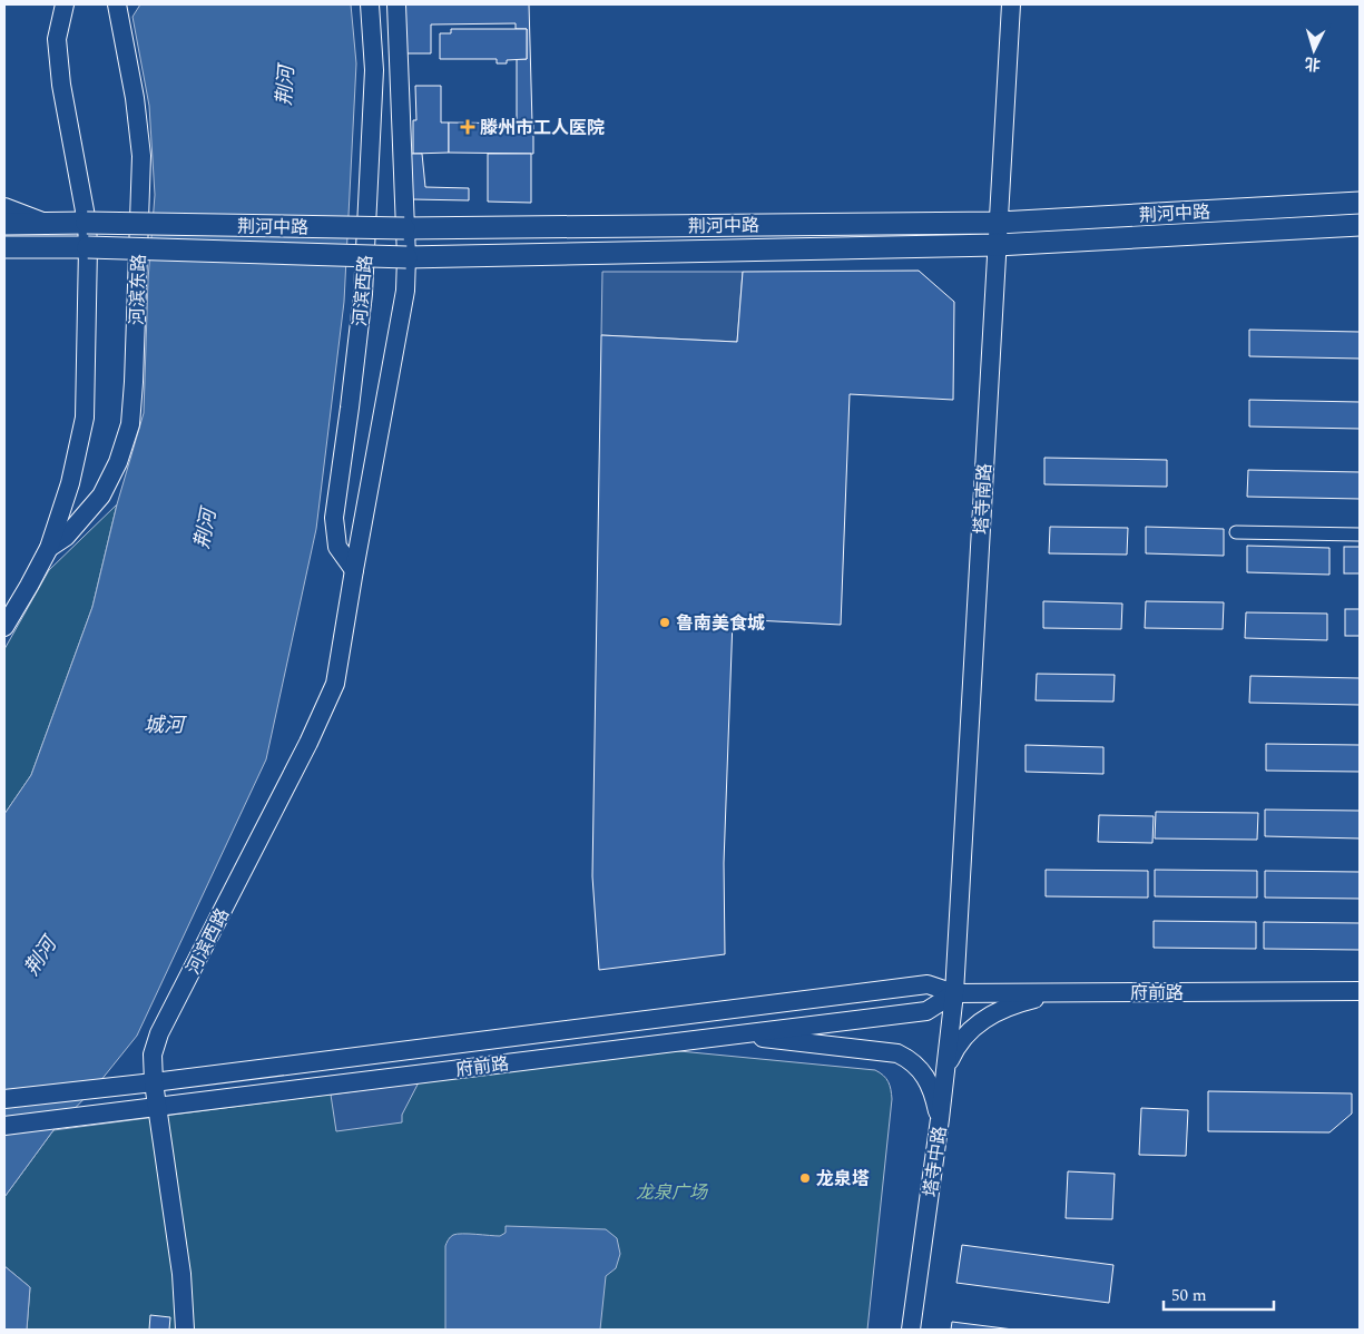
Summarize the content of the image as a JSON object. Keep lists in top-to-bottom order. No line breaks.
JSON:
{"streets":{"main road":["荆河中路","河滨东路","河滨西路","塔寺南路","府前路","塔寺中路"]},"crossings":[["荆河中路","河滨东路"],["荆河中路","河滨西路"],["荆河中路","塔寺南路"],["河滨西路","府前路"],["塔寺南路","府前路"],["塔寺南路","塔寺中路"],["府前路","塔寺中路"]],"water":["荆河","城河"],"parks":["龙泉广场"],"places":{"health":["滕州市工人医院"],"other":["鲁南美食城","龙泉塔"]},"scale_bar":"50 m","north":"bottom"}
